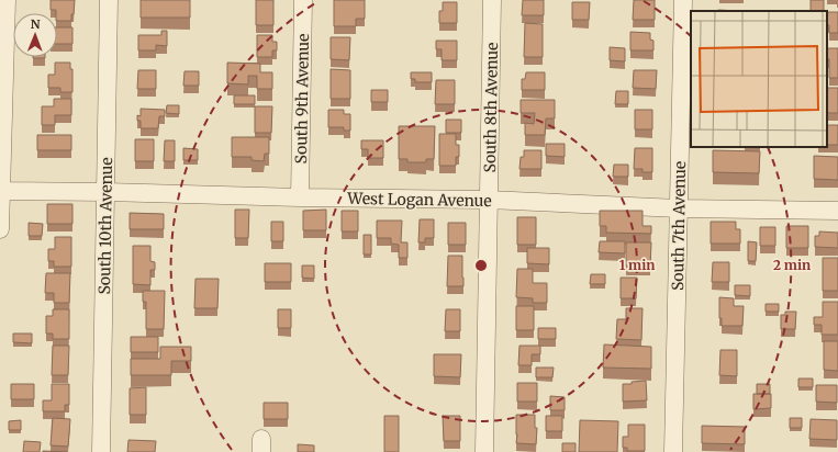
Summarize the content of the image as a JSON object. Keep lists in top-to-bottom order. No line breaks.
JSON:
{"streets":{"street":["South 9th Avenue","South 8th Avenue","West Logan Avenue","South 10th Avenue","South 7th Avenue"]},"crossings":[["South 9th Avenue","West Logan Avenue"],["South 8th Avenue","West Logan Avenue"],["West Logan Avenue","South 10th Avenue"],["West Logan Avenue","South 7th Avenue"]],"north":"top","rings":["1 min","2 min"]}
